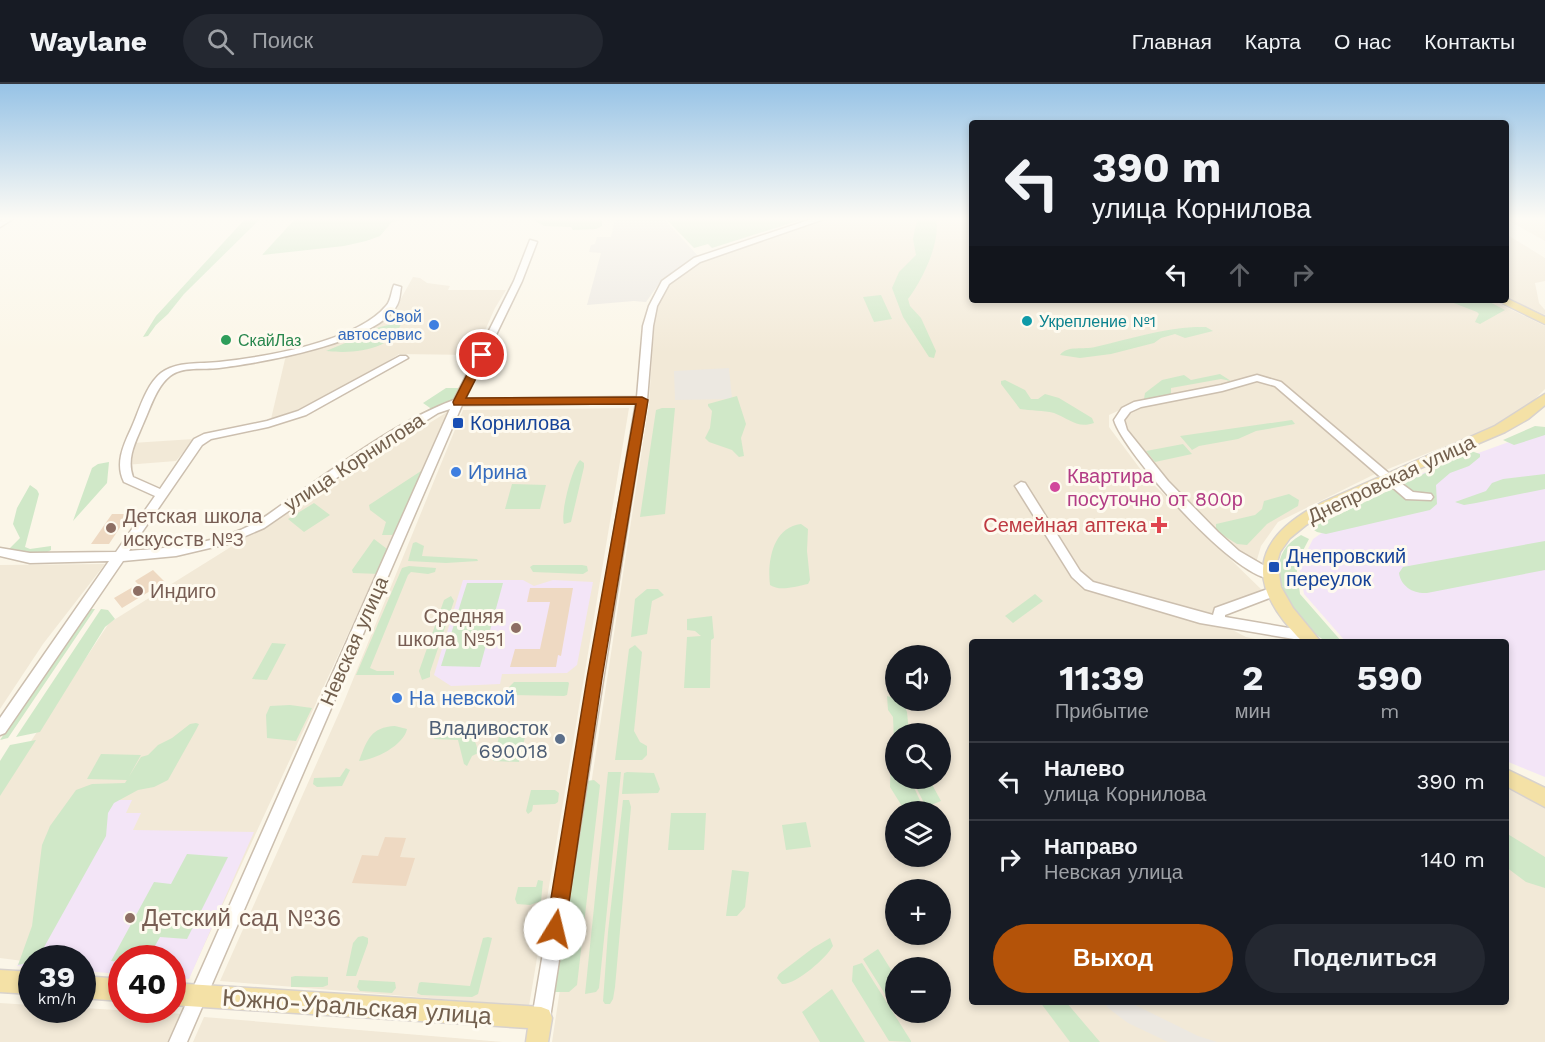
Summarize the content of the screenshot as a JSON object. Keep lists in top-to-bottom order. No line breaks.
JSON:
{"streets":{"main road":["Днепровская улица","Южно-Уральская улица"],"street":["улица Корнилова","Невская улица"]},"crossings":[["улица Корнилова","Невская улица"],["Невская улица","Южно-Уральская улица"]],"places":{"other":["Укрепление №1","Свой автосервис","СкайЛаз","Ирина","Квартира посуточно от 800р","Детская школа искусcтв №3","Индиго","Средняя школа №51","На невской","Владивосток 690018","Детский сад №36"],"transit":["Корнилова","Днепровский переулок"],"health":["Семейная аптека"]},"page":{"header":"Waylane","search":"Поиск","nav":["Главная","Карта","О нас","Контакты"],"turn":["390 m","улица Корнилова"],"eta":["11:39","Прибытие","2","мин","590","m"],"map_buttons":["+","−"],"list":[{"name":"Налево","note":"улица Корнилова","value":"390 m"},{"name":"Направо","note":"Невская улица","value":"140 m"}],"buttons":["Выход","Поделиться"],"speed":"39 km/h","limit":"40"}}
